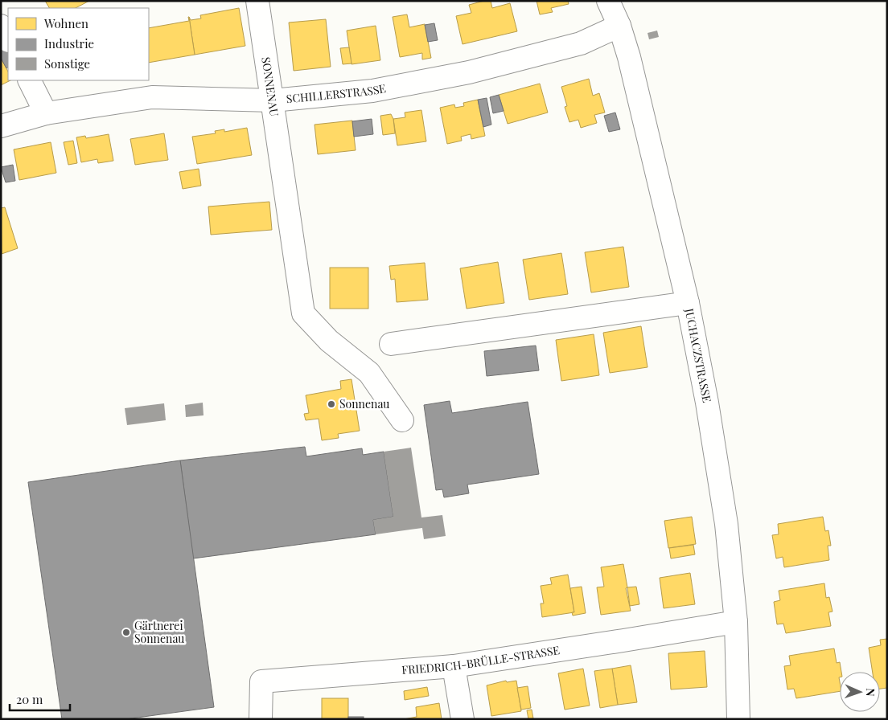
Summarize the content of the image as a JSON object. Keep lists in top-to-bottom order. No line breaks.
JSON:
{"streets":{"street":["SONNENAU","SCHILLERSTRASSE","JUCHACZSTRASSE","FRIEDRICH-BRÜLLE-STRASSE"]},"crossings":[["SONNENAU","SCHILLERSTRASSE"],["SCHILLERSTRASSE","JUCHACZSTRASSE"],["JUCHACZSTRASSE","FRIEDRICH-BRÜLLE-STRASSE"]],"places":["Sonnenau","Gärtnerei Sonnenau"],"legend":["Wohnen","Industrie","Sonstige"],"scale_bar":"20 m","north":"right"}
